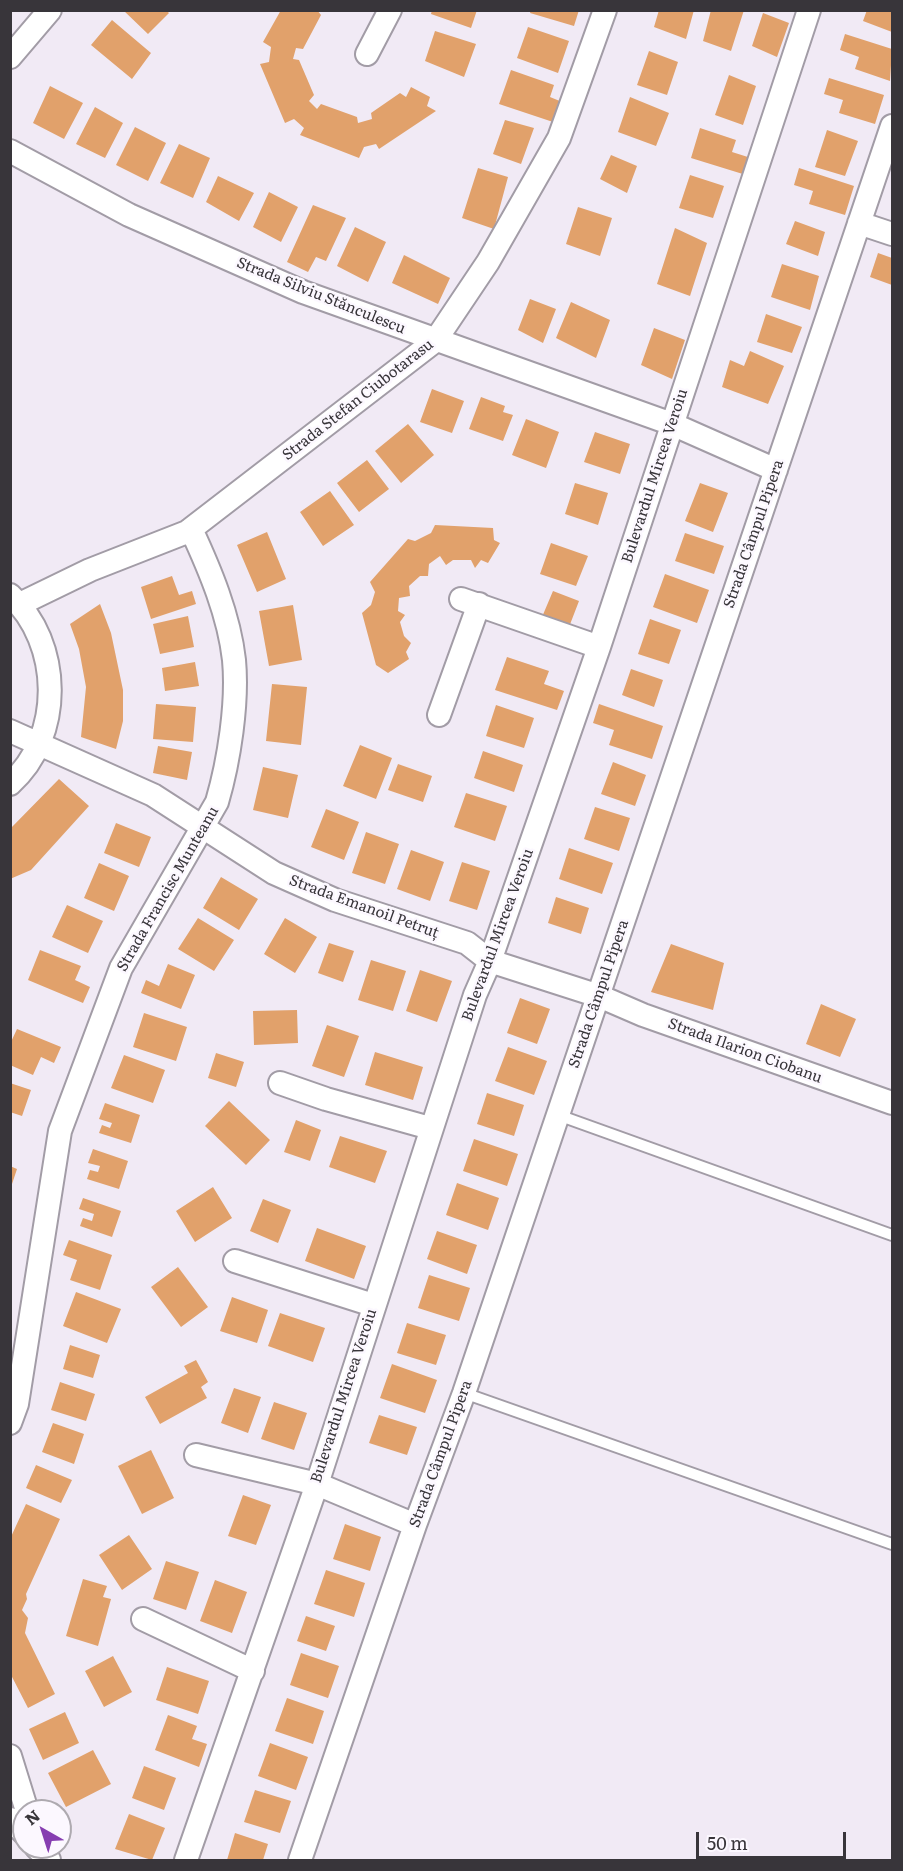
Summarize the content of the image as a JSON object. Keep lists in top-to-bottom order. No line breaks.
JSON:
{"streets":{"street":["Strada Silviu Stănculescu","Strada Stefan Ciubotarasu","Bulevardul Mircea Veroiu","Strada Câmpul Pipera","Strada Francisc Munteanu","Strada Emanoil Petruț","Strada Ilarion Ciobanu"]},"crossings":[["Strada Silviu Stănculescu","Strada Stefan Ciubotarasu"],["Strada Silviu Stănculescu","Bulevardul Mircea Veroiu"],["Strada Silviu Stănculescu","Strada Câmpul Pipera"],["Strada Stefan Ciubotarasu","Strada Francisc Munteanu"],["Bulevardul Mircea Veroiu","Strada Emanoil Petruț"],["Strada Câmpul Pipera","Strada Emanoil Petruț"],["Strada Câmpul Pipera","Strada Ilarion Ciobanu"],["Strada Francisc Munteanu","Strada Emanoil Petruț"],["Strada Emanoil Petruț","Strada Ilarion Ciobanu"]],"scale_bar":"50 m","north":"top left"}
